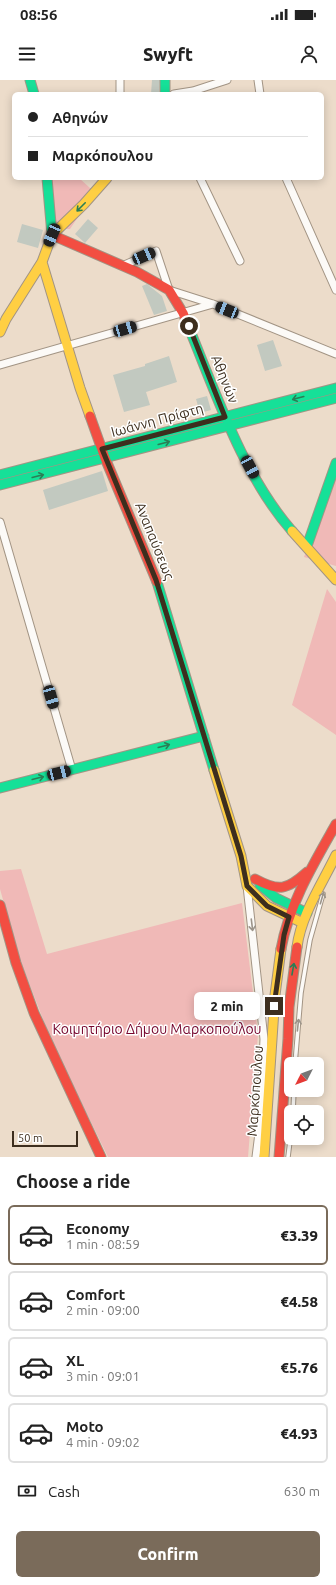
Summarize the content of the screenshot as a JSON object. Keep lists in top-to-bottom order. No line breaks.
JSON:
{"streets":{"main road":["Αθηνών","Ιωάννη Πρίφτη","Αναπαύσεως","Μαρκόπουλου"]},"crossings":[["Αθηνών","Ιωάννη Πρίφτη"],["Ιωάννη Πρίφτη","Αναπαύσεως"],["Αναπαύσεως","Μαρκόπουλου"]],"parks":["Κοιμητήριο Δήμου Μαρκοπούλου"],"scale_bar":"50 m","north":"bottom left","page":{"status":"08:56","header":"Swyft","banner":["Αθηνών","Μαρκόπουλου"],"bubble":"2 min","scale":"50 m","heading":"Choose a ride","list":[{"name":"Economy","note":"1 min · 08:59","value":"€3.39"},{"name":"Comfort","note":"2 min · 09:00","value":"€4.58"},{"name":"XL","note":"3 min · 09:01","value":"€5.76"},{"name":"Moto","note":"4 min · 09:02","value":"€4.93"}],"pay":["Cash","630 m"],"buttons":"Confirm"}}
